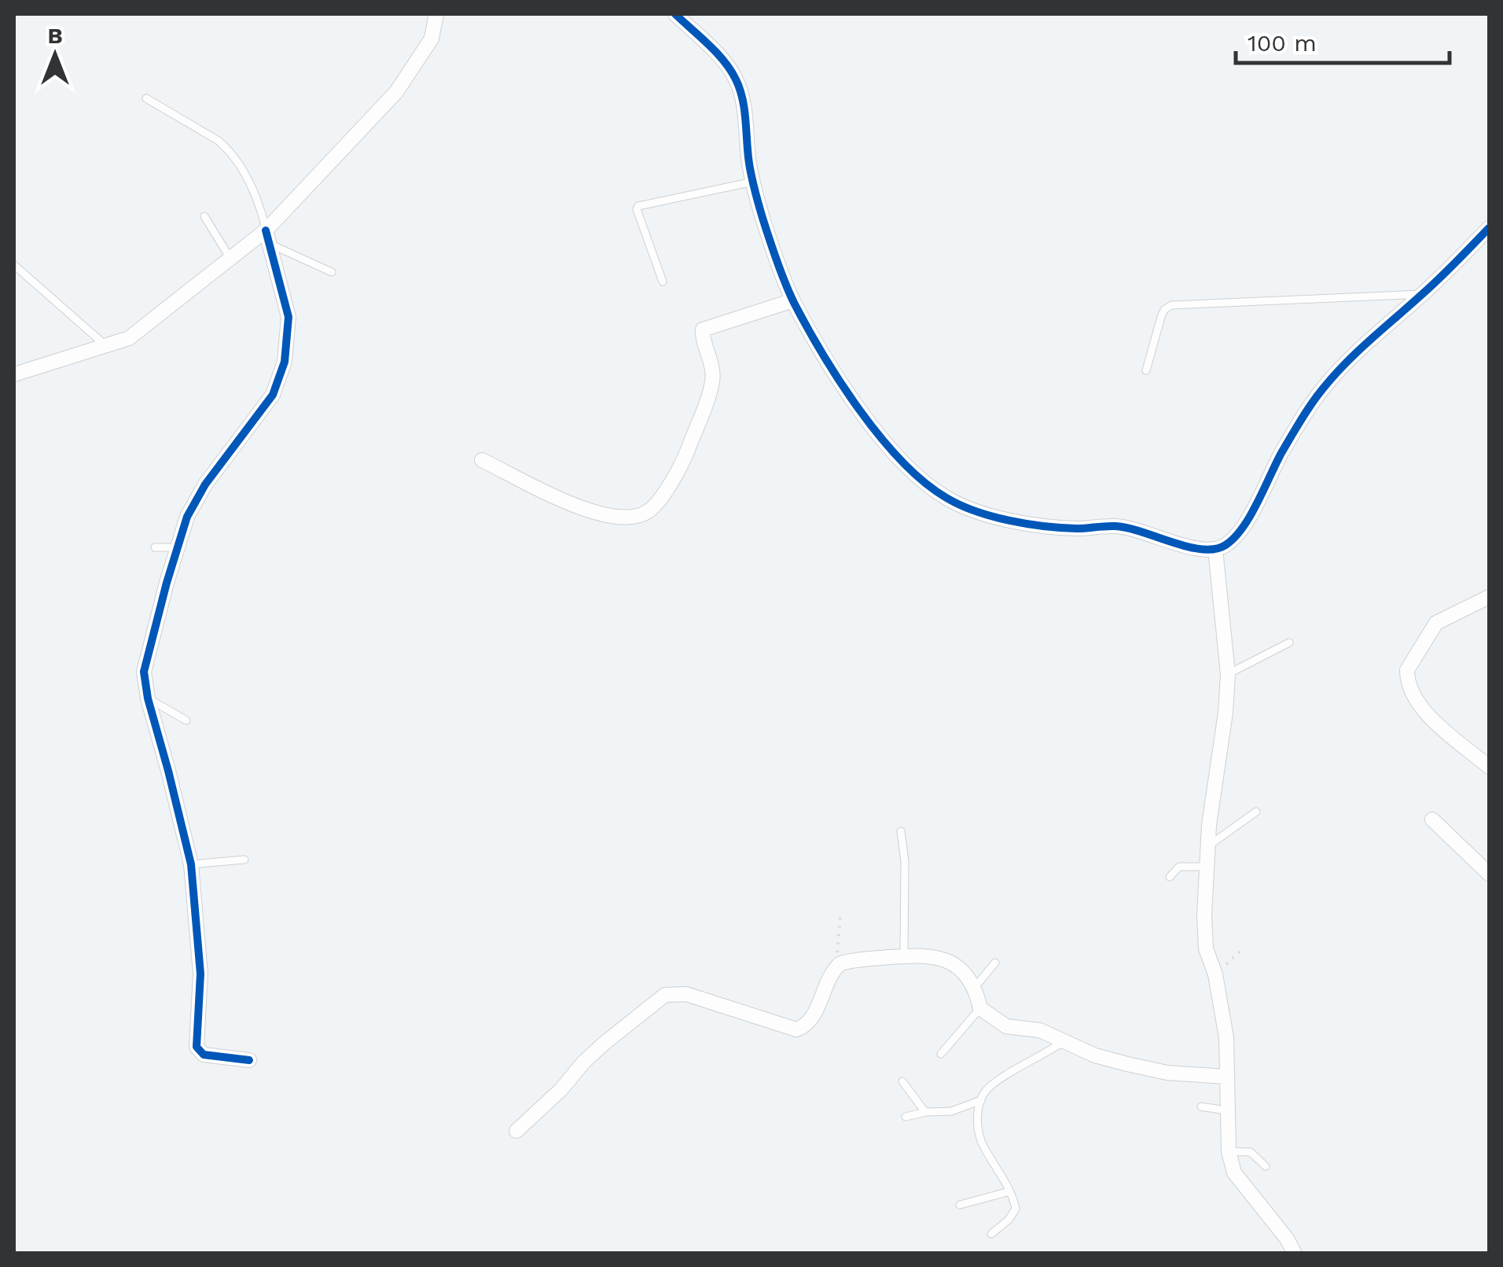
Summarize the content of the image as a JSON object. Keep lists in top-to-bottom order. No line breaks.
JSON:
{"scale_bar":"100 m","north":"top"}
